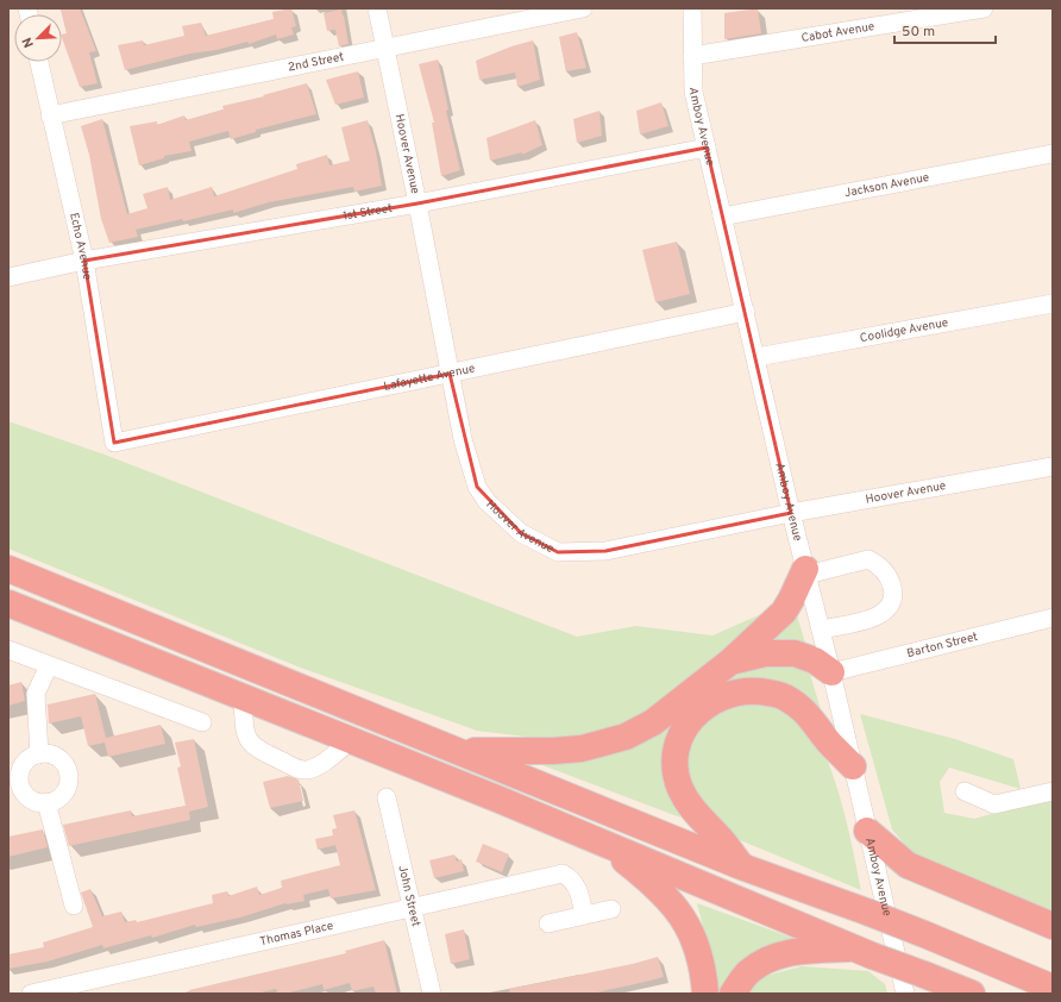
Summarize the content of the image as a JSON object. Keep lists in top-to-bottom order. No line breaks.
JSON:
{"streets":{"street":["Cabot Avenue","2nd Street","Amboy Avenue","Hoover Avenue","Jackson Avenue","1st Street","Echo Avenue","Coolidge Avenue","Lafayette Avenue","Barton Street","John Street","Thomas Place"]},"crossings":[["Cabot Avenue","Amboy Avenue"],["2nd Street","Hoover Avenue"],["2nd Street","Echo Avenue"],["Amboy Avenue","Hoover Avenue"],["Amboy Avenue","Jackson Avenue"],["Amboy Avenue","1st Street"],["Amboy Avenue","Coolidge Avenue"],["Amboy Avenue","Lafayette Avenue"],["Amboy Avenue","Barton Street"],["Hoover Avenue","1st Street"],["Hoover Avenue","Lafayette Avenue"],["1st Street","Echo Avenue"],["Echo Avenue","Lafayette Avenue"],["John Street","Thomas Place"]],"scale_bar":"50 m","north":"bottom left"}
